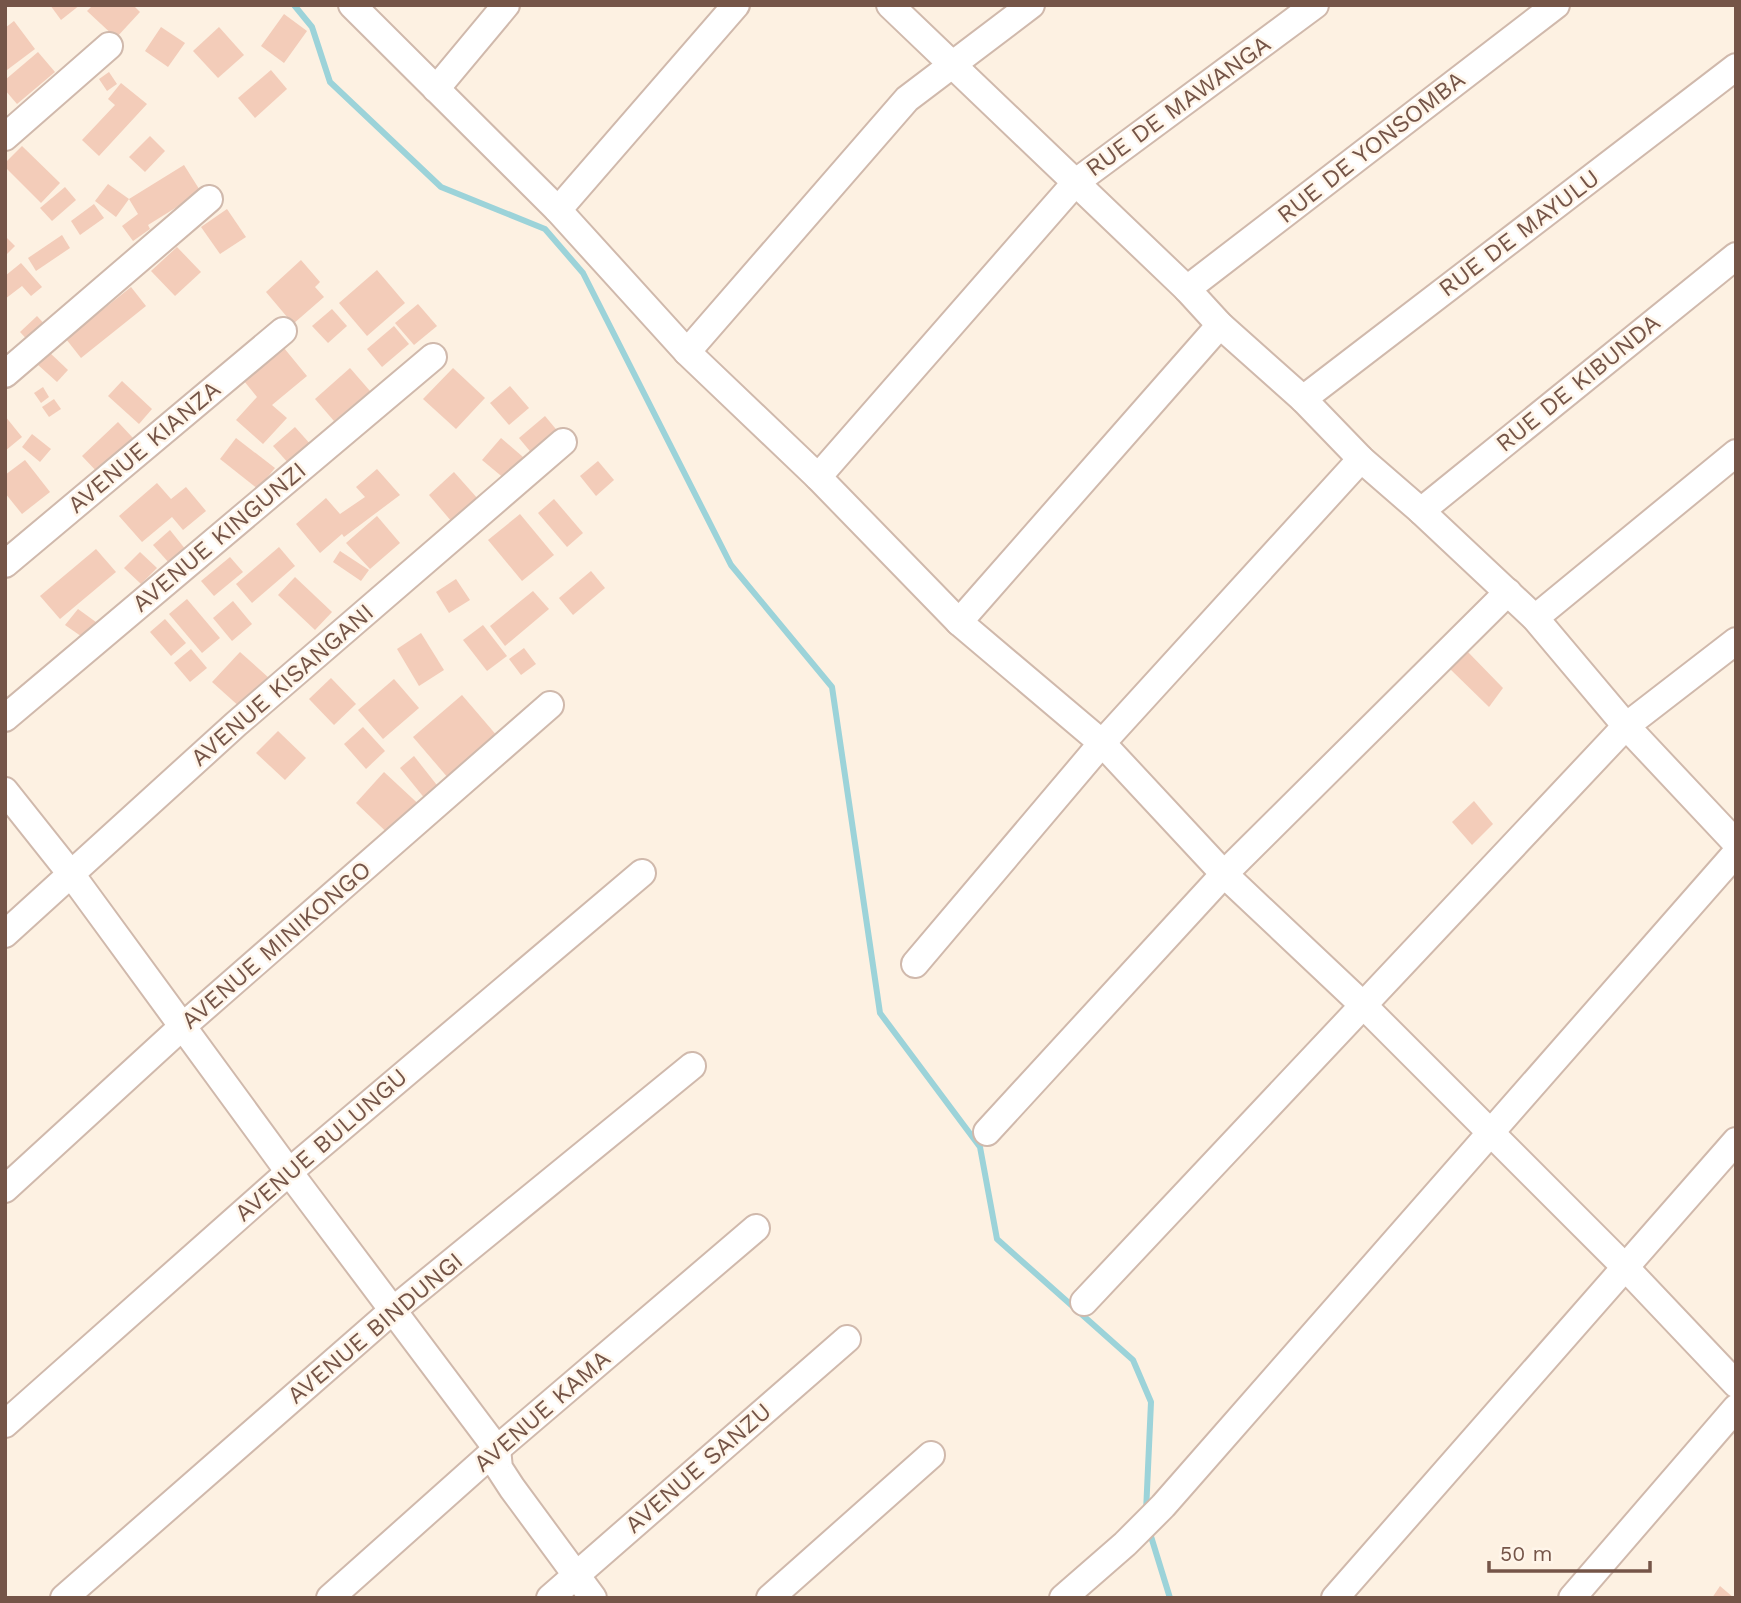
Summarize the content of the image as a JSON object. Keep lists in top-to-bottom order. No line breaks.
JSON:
{"streets":{"street":["RUE DE MAWANGA","RUE DE YONSOMBA","RUE DE MAYULU","RUE DE KIBUNDA","AVENUE KIANZA","AVENUE KINGUNZI","AVENUE KISANGANI","AVENUE MINIKONGO","AVENUE BULUNGU","AVENUE BINDUNGI","AVENUE KAMA","AVENUE SANZU"]},"scale_bar":"50 m"}
